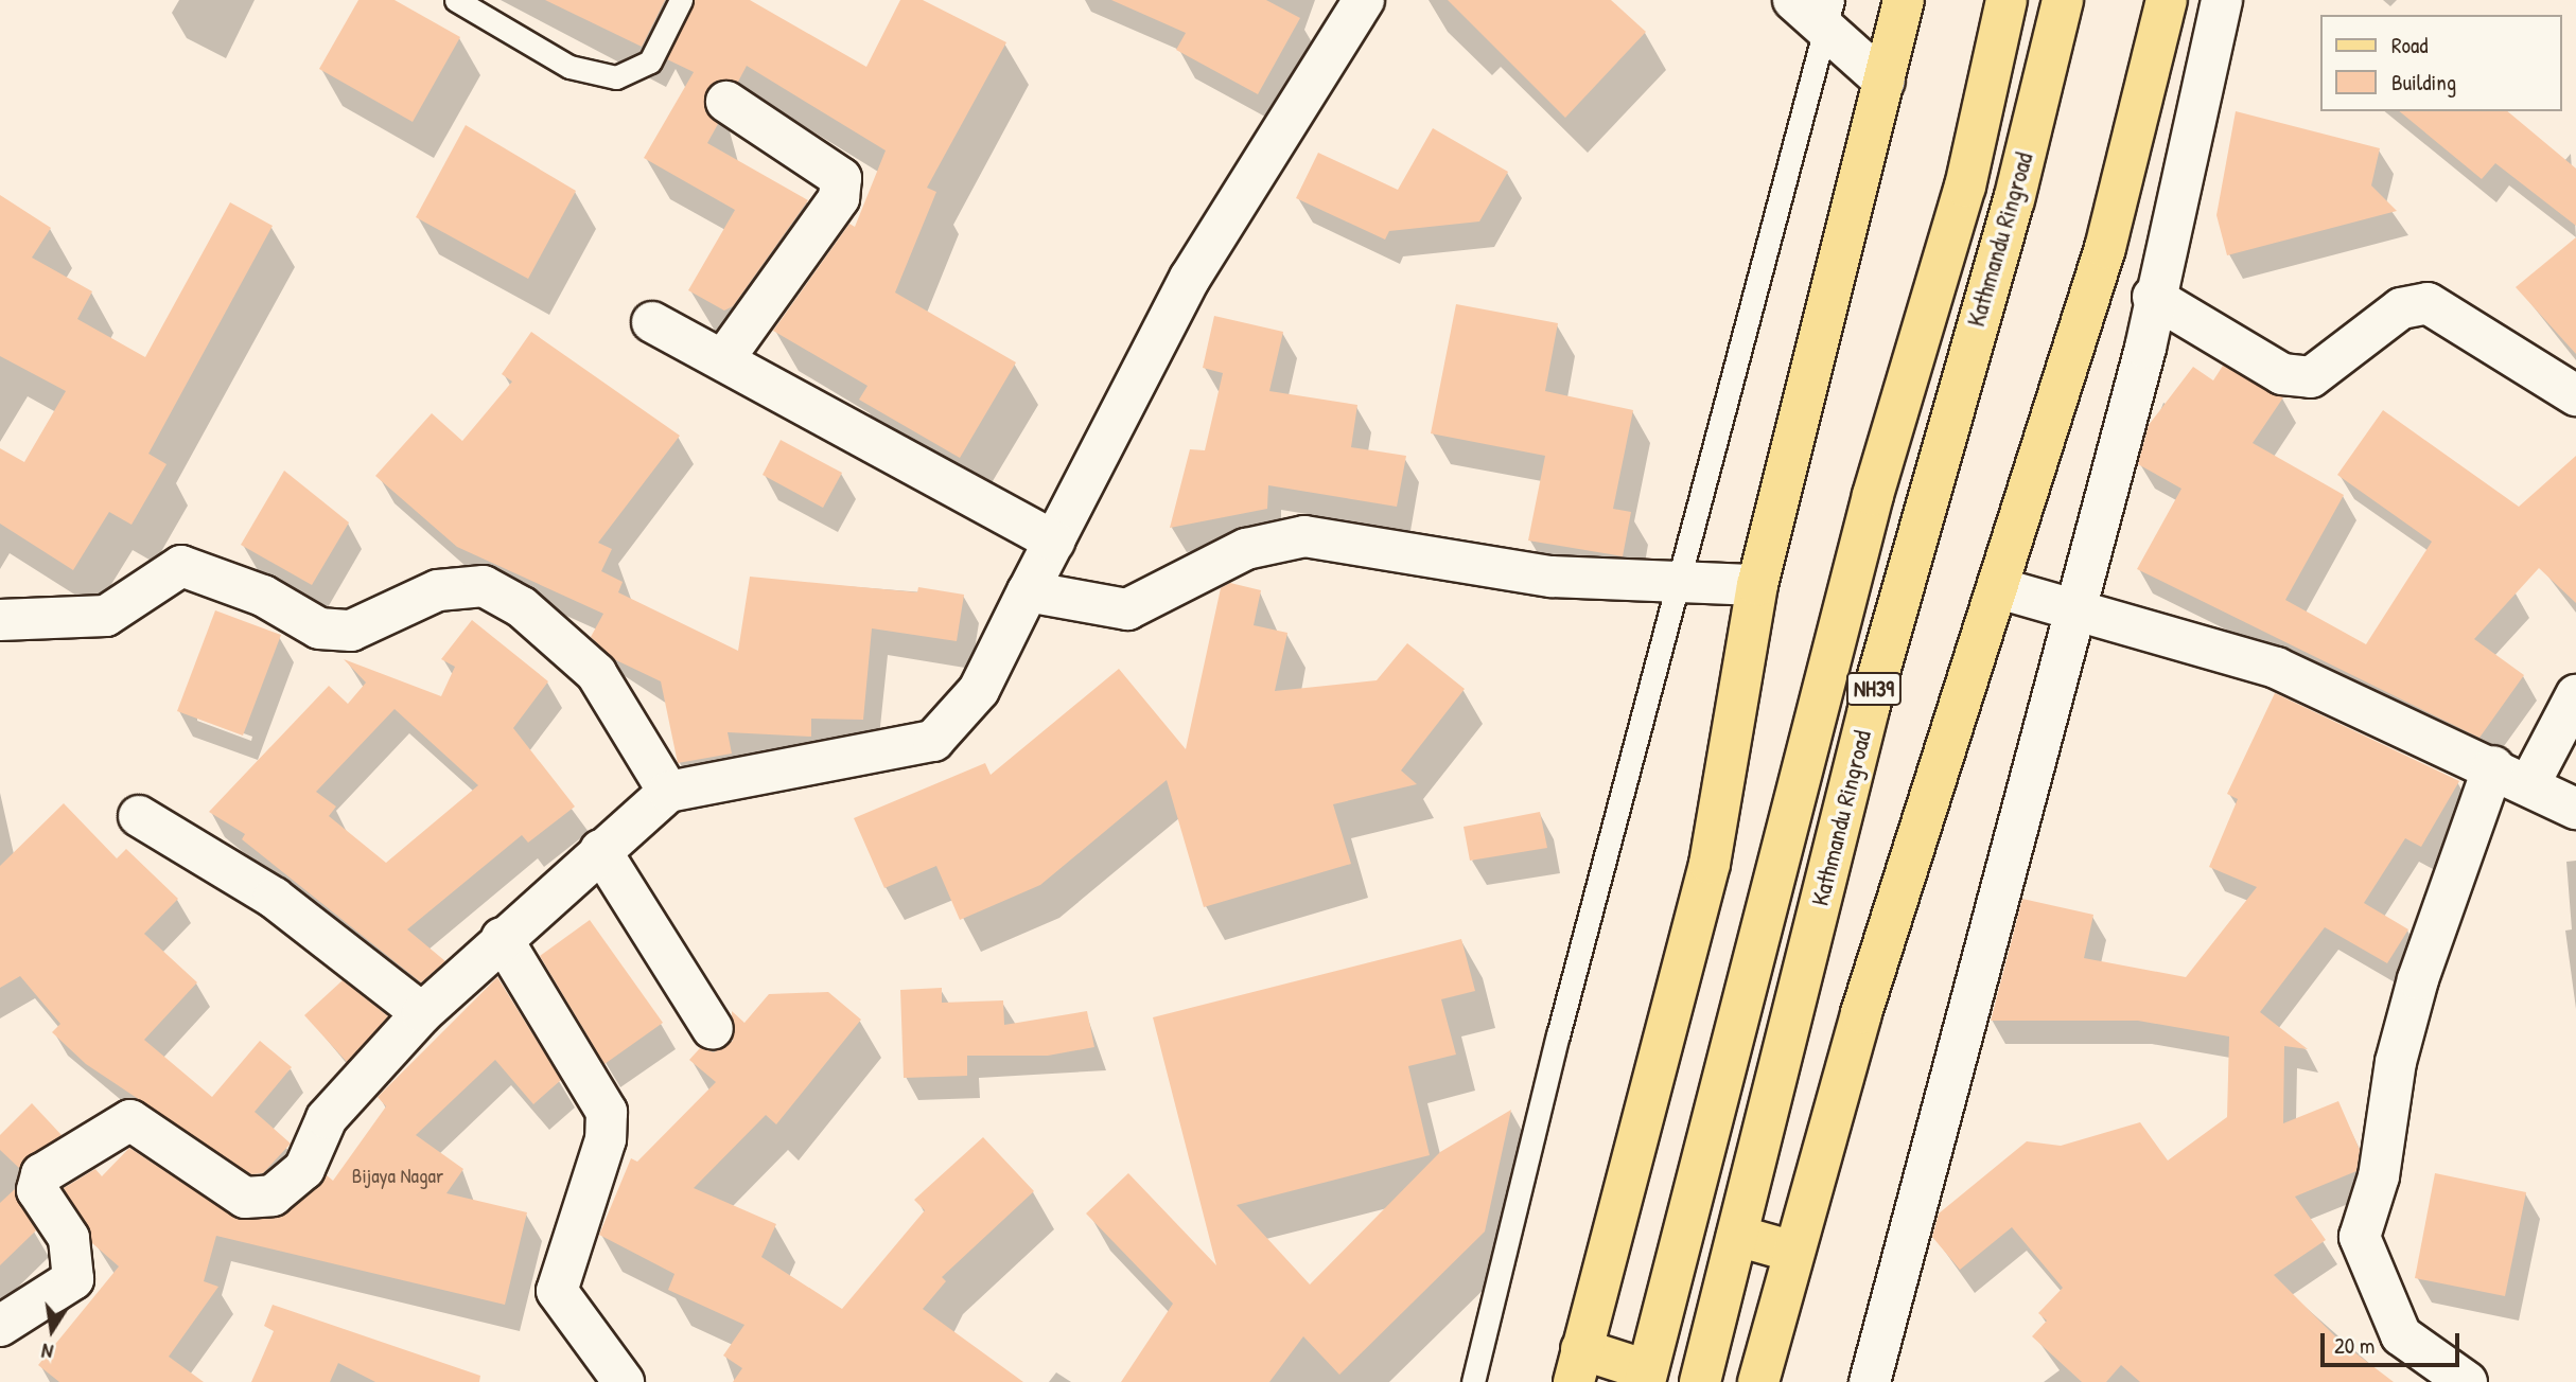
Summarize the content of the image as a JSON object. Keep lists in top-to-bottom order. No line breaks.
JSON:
{"streets":{"main road":["Kathmandu Ringroad","NH39"]},"house_numbers":["Bijaya Nagar"],"legend":["Road","Building"],"scale_bar":"20 m","north":"bottom"}
